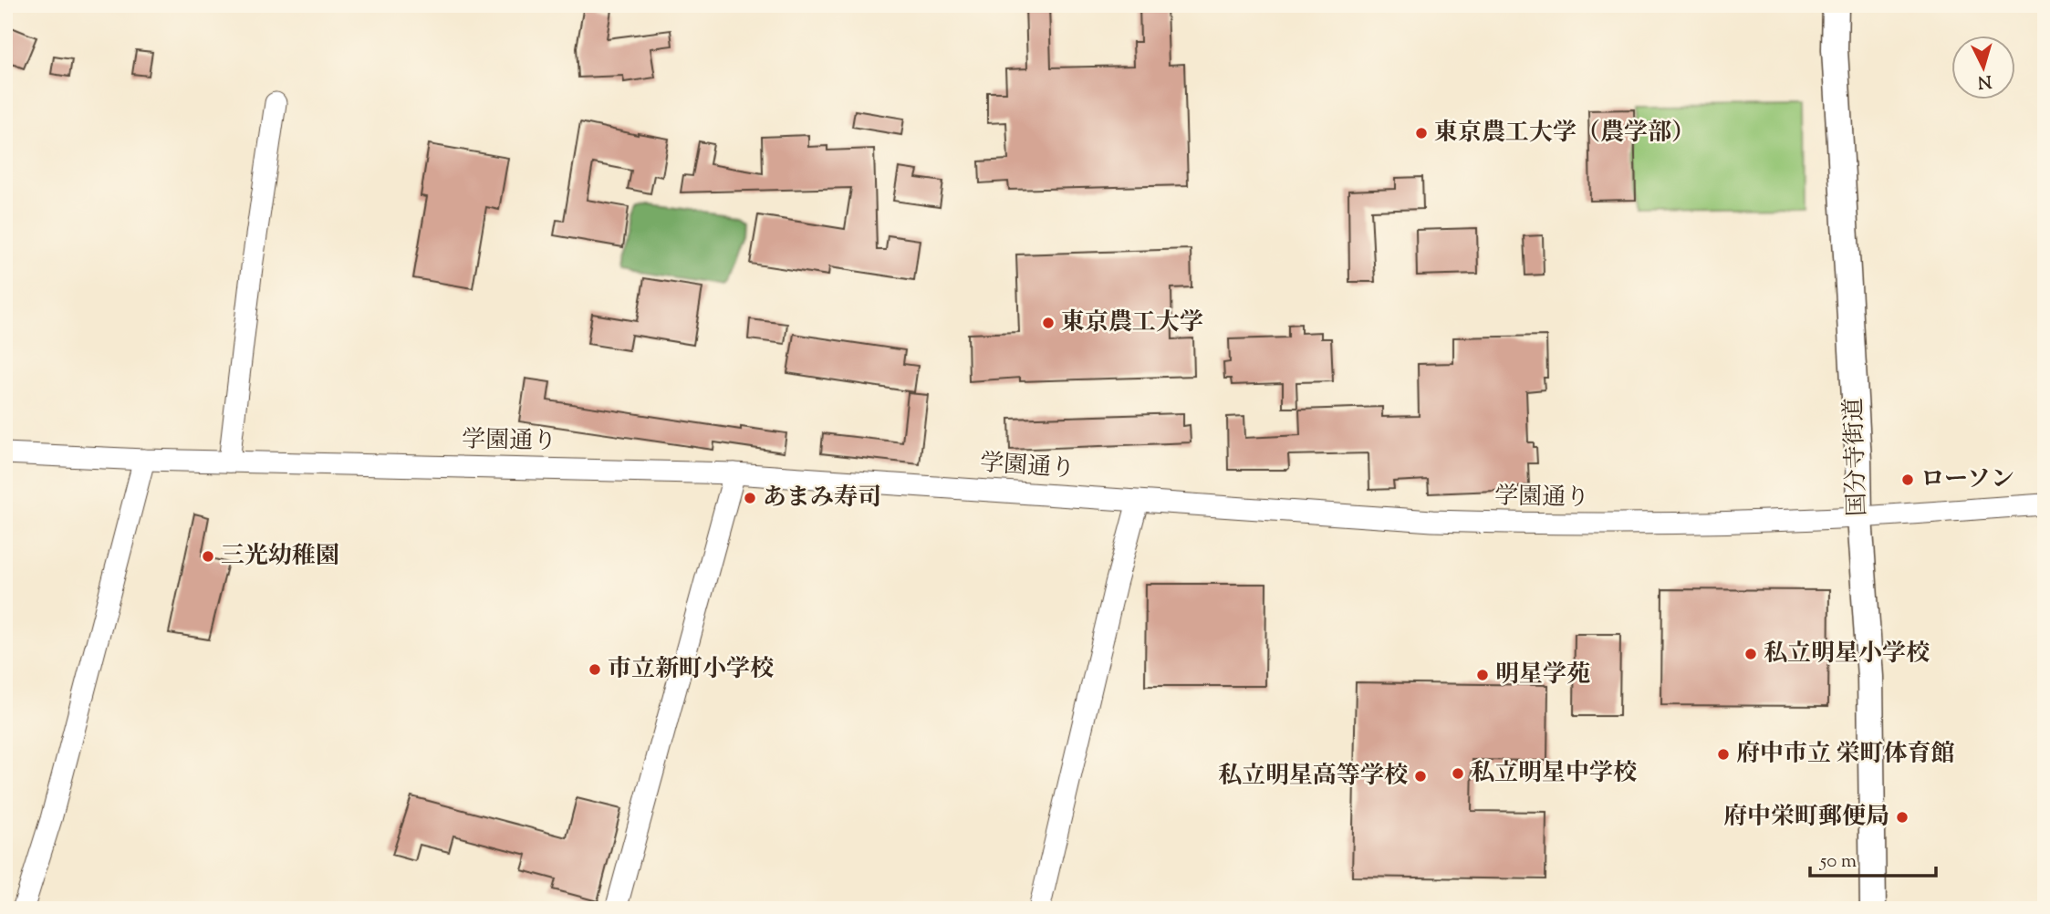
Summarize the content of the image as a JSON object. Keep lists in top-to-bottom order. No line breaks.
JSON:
{"streets":{"main road":["国分寺街道"],"street":["学園通り"]},"crossings":[["学園通り","国分寺街道"]],"places":["東京農工大学（農学部）","東京農工大学","ローソン","あまみ寿司","三光幼稚園","私立明星小学校","市立新町小学校","明星学苑","府中市立 栄町体育館","私立明星中学校","私立明星高等学校","府中栄町郵便局"],"scale_bar":"50 m","north":"bottom"}
